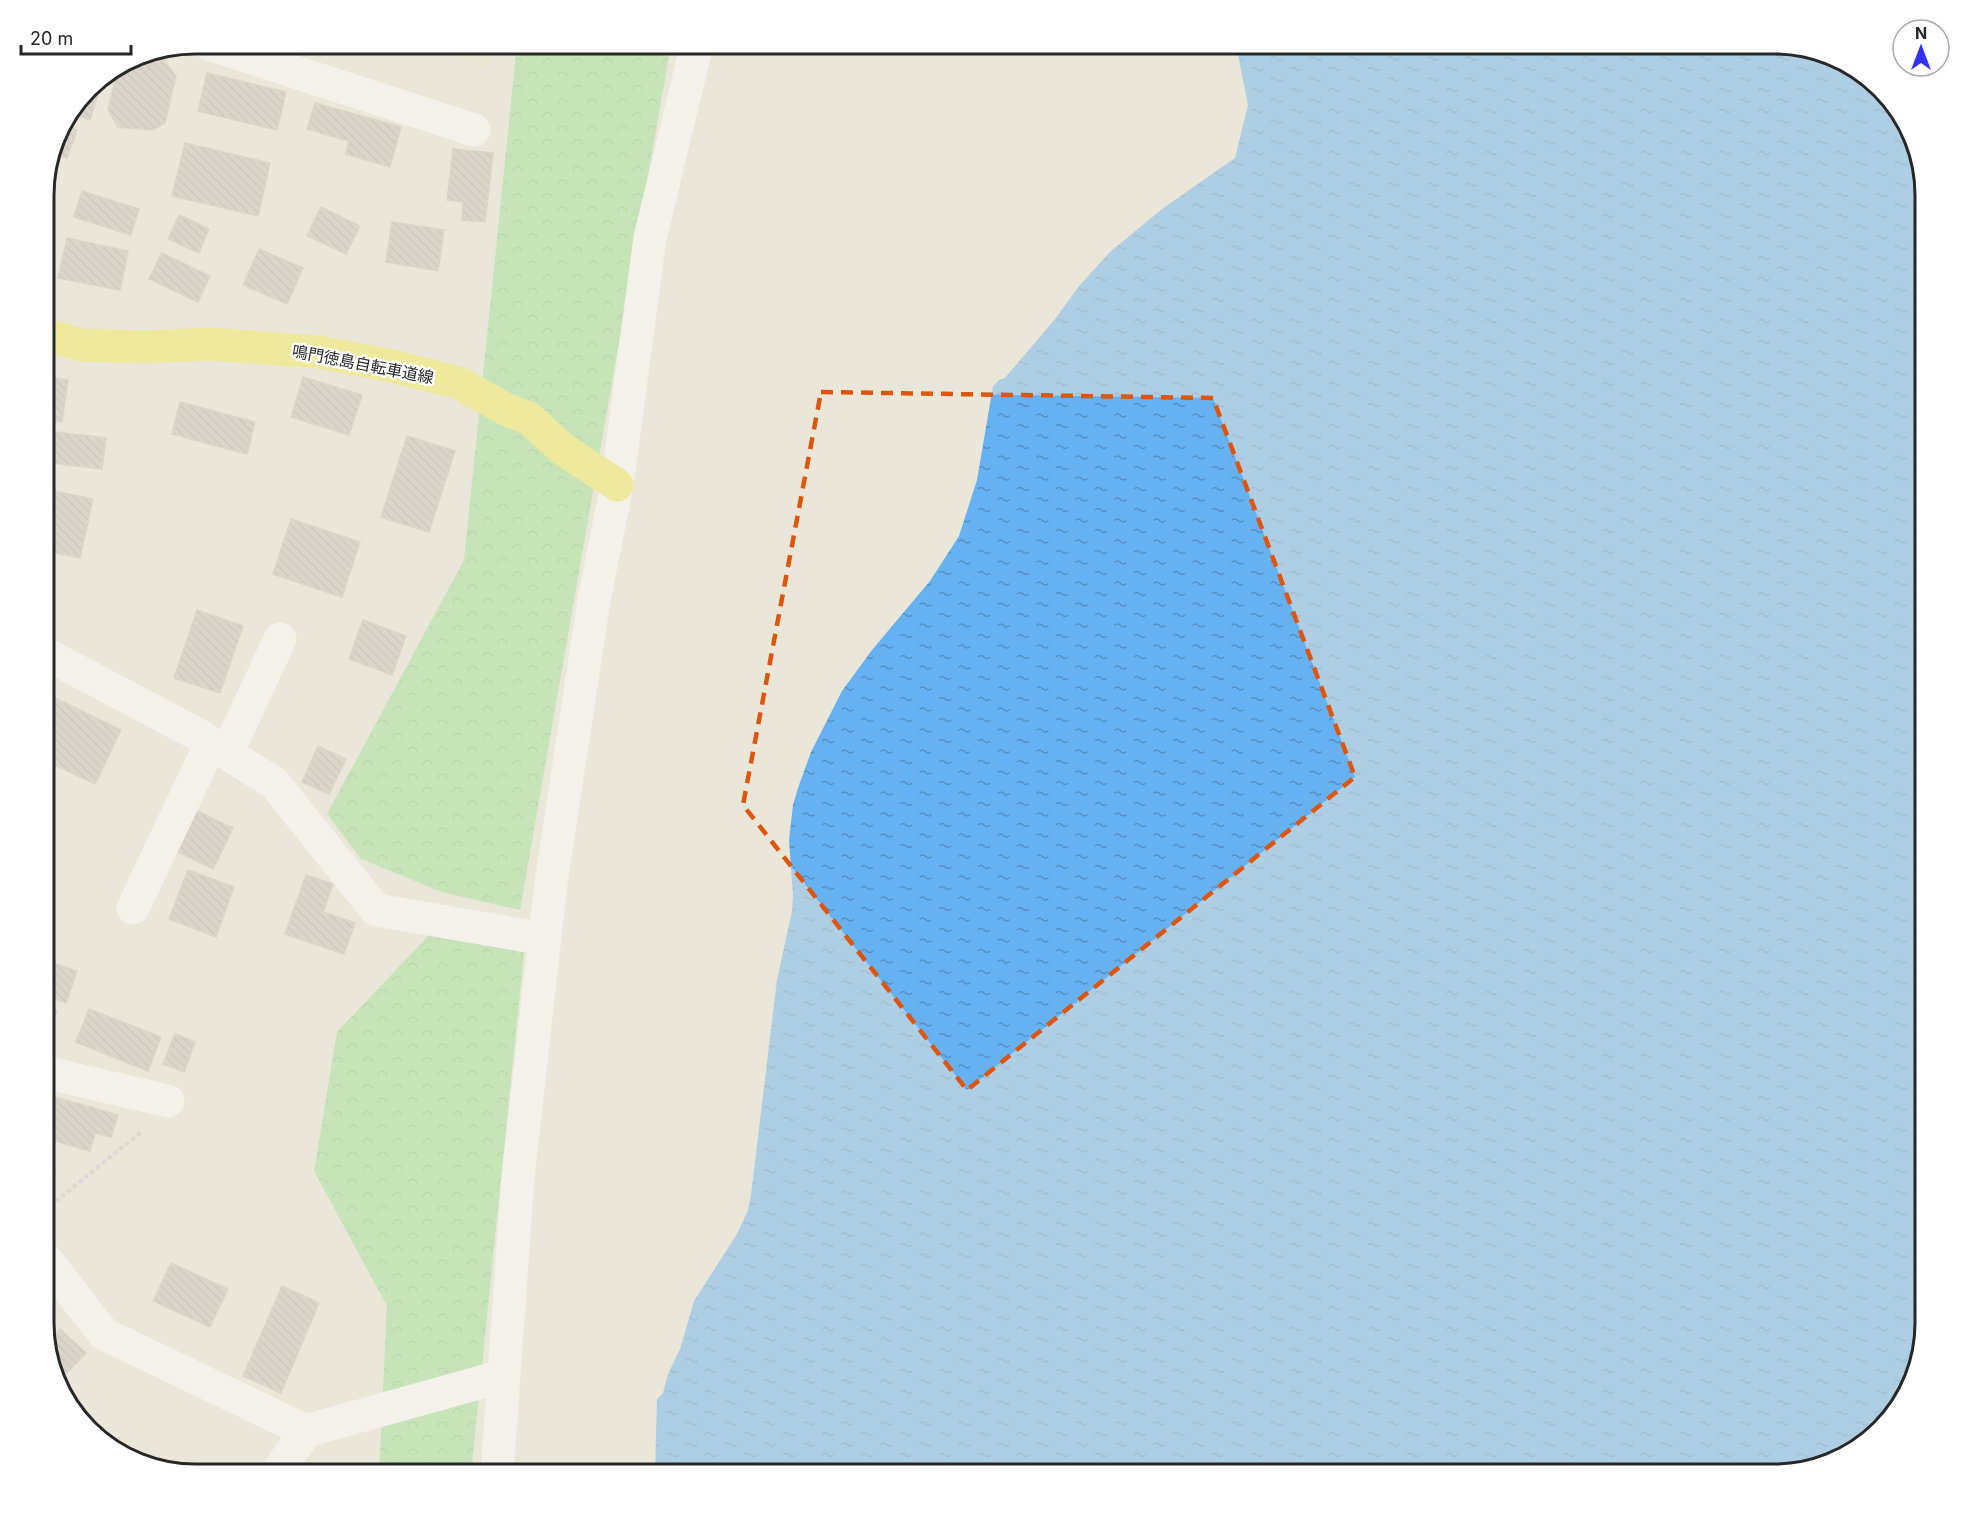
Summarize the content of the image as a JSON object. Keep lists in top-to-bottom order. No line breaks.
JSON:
{"streets":{"main road":["鳴門徳島自転車道線"]},"scale_bar":"20 m","north":"top"}
